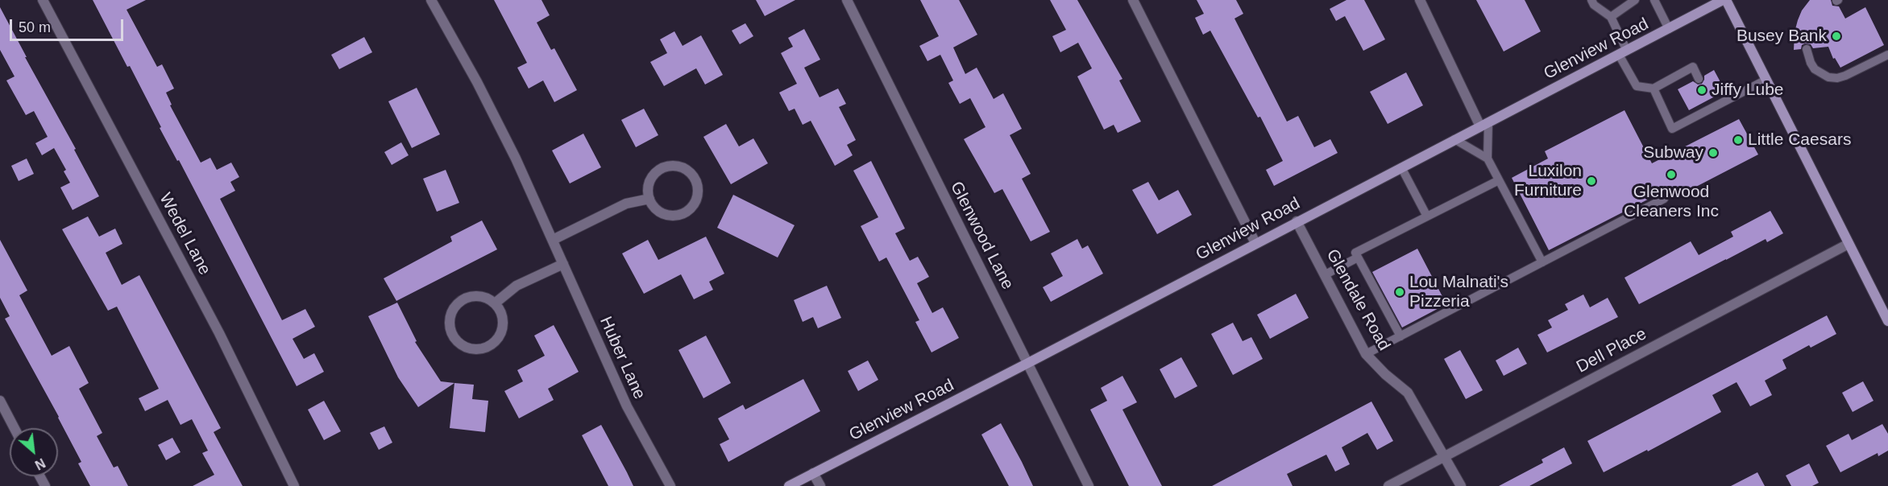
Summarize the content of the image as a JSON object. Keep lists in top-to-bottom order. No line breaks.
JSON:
{"streets":{"main road":["Glenview Road"],"street":["Wedel Lane","Glenwood Lane","Glendale Road","Dell Place","Huber Lane"]},"crossings":[["Glenview Road","Glenwood Lane"],["Glenview Road","Glendale Road"],["Glendale Road","Dell Place"]],"places":["Busey Bank","Jiffy Lube","Little Caesars","Subway","Glenwood Cleaners Inc","Luxilon Furniture","Lou Malnati's Pizzeria"],"scale_bar":"50 m","north":"bottom right"}
